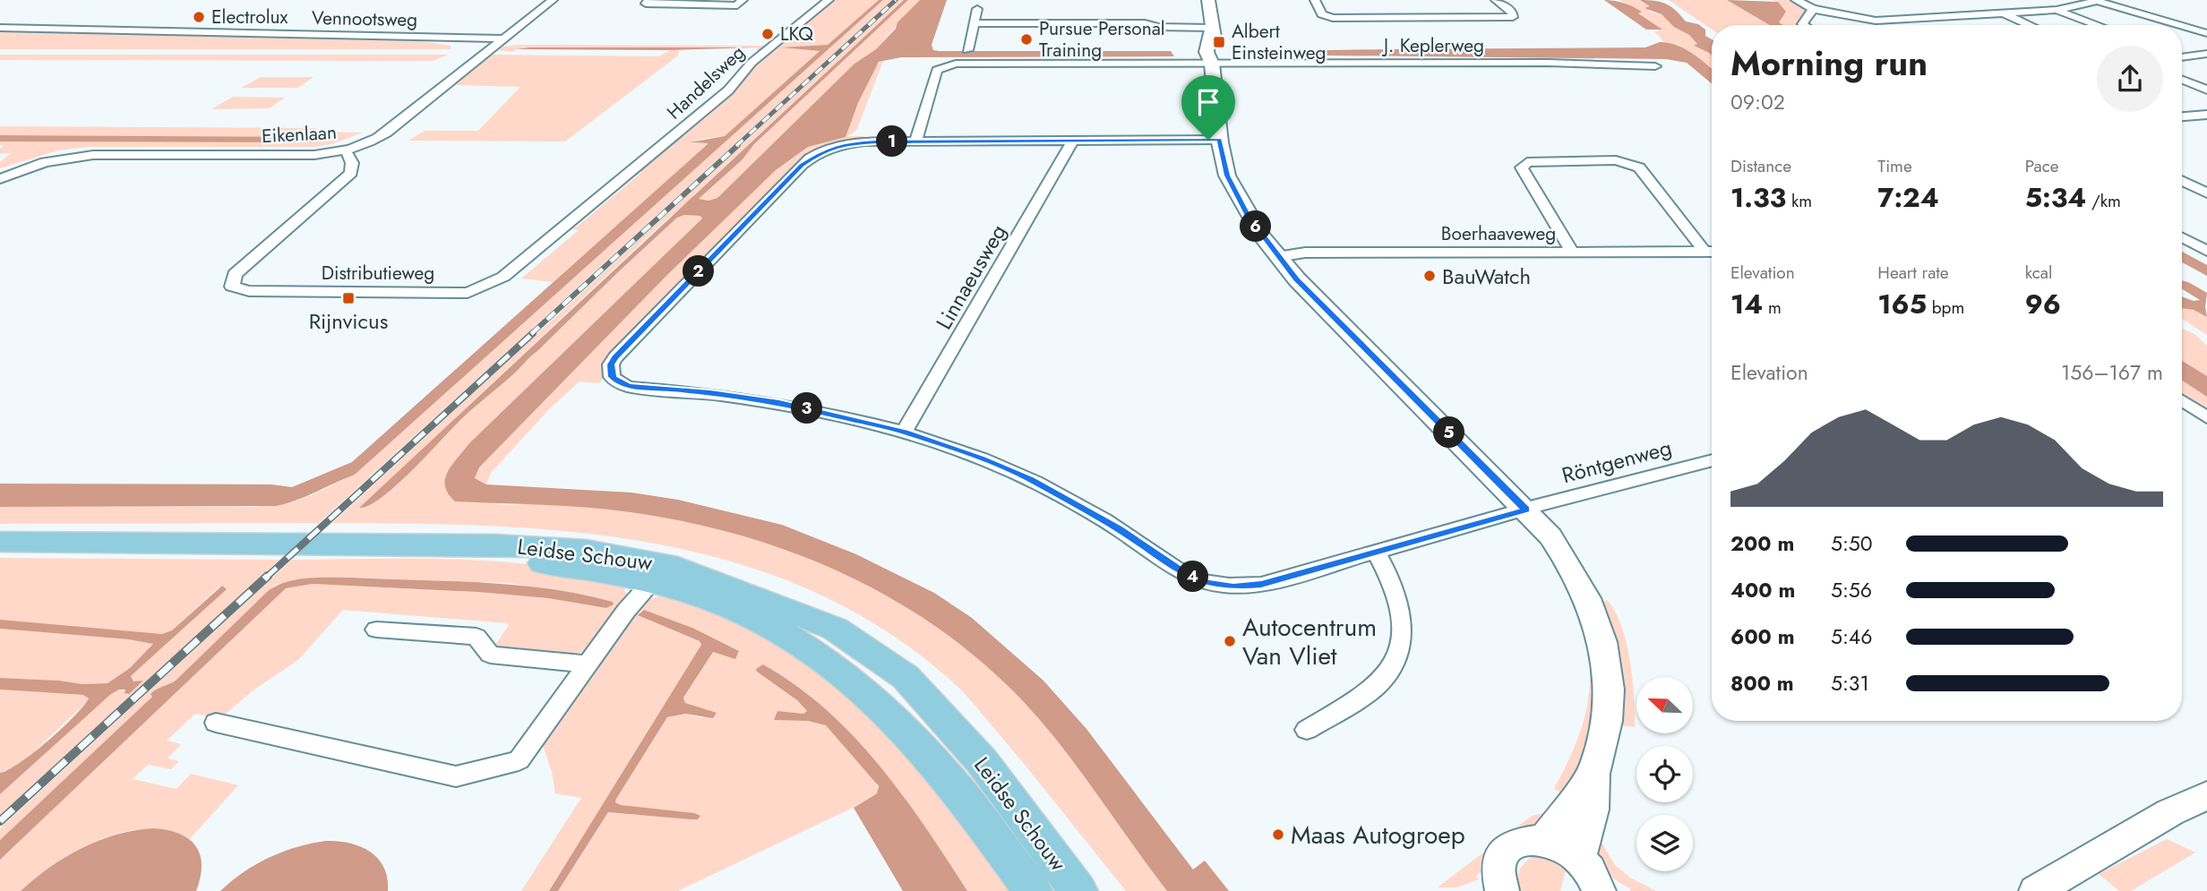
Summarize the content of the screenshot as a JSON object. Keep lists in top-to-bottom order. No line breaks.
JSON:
{"streets":{"main road":["Leidse Schouw"],"street":["Vennootsweg","J. Keplerweg","Handelsweg","Eikenlaan","Boerhaaveweg","Distributieweg","Linnaeusweg","Röntgenweg"]},"crossings":[["Vennootsweg","Eikenlaan"],["J. Keplerweg","Röntgenweg"],["Handelsweg","Distributieweg"],["Eikenlaan","Distributieweg"],["Linnaeusweg","Röntgenweg"]],"places":{"other":["Electrolux","LKQ","Pursue Personal Training","BauWatch","Autocentrum Van Vliet","Maas Autogroep"],"transit":["Albert Einsteinweg","Rijnvicus"]},"north":"top left","page":{"heading":["Morning run","09:02"],"pins":["1","6","2","3","5","4"],"stats":[["Distance","1.33 km"],["Time","7:24"],["Pace","5:34 /km"],["Elevation","14 m"],["Heart rate","165 bpm"],["kcal","96"]],"chart":["Elevation","156–167 m"],"list":[{"name":"200 m","note":"5:50"},{"name":"400 m","note":"5:56"},{"name":"600 m","note":"5:46"},{"name":"800 m","note":"5:31"}]}}
